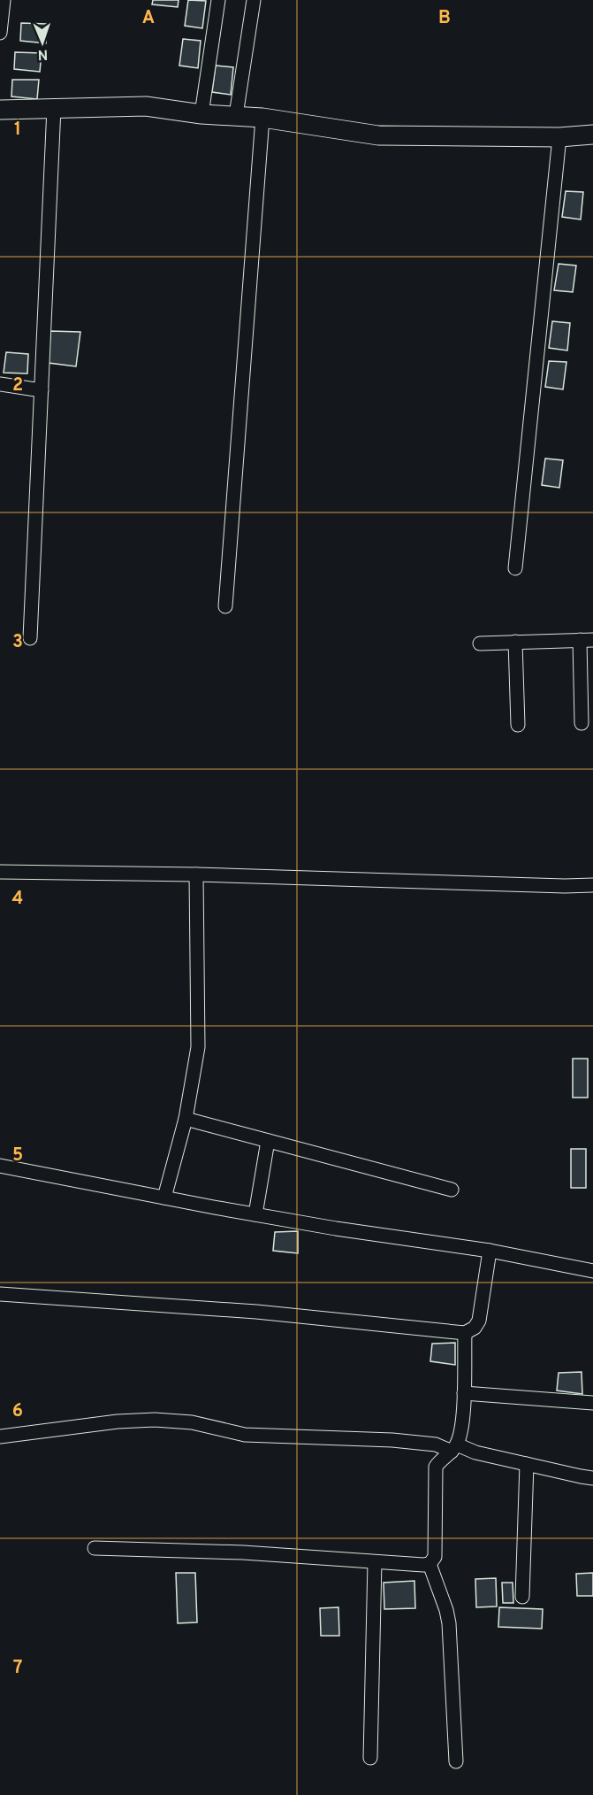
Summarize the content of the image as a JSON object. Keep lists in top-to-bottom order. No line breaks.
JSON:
{"north":"bottom","grid":{"columns":["A","B"],"rows":["1","2","3","4","5","6","7"]}}
